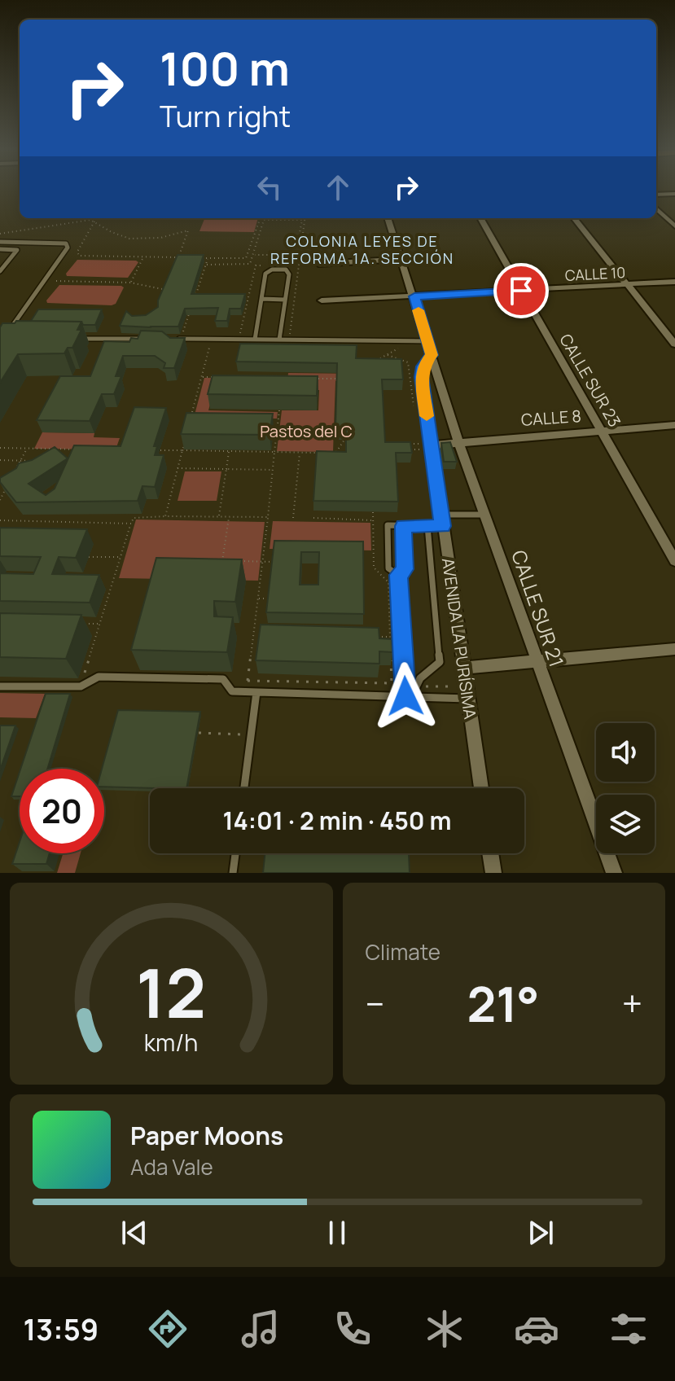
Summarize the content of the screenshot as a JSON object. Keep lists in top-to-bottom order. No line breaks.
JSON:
{"streets":{"street":["CALLE 10","CALLE SUR 23","CALLE 8","CALLE SUR 21","AVENIDA LA PURÍSIMA"]},"crossings":[["CALLE 10","CALLE SUR 23"],["CALLE SUR 23","CALLE 8"],["CALLE 8","CALLE SUR 21"],["CALLE 8","AVENIDA LA PURÍSIMA"],["CALLE SUR 21","AVENIDA LA PURÍSIMA"]],"districts":["COLONIA LEYES DE REFORMA 1A. SECCIÓN"],"parks":["Pastos del C"],"page":{"turn":["100 m","Turn right"],"limit":"20","trip":"14:01 · 2 min · 450 m","tile":"Climate","heat":["−","21°","+"],"song":["Paper Moons","Ada Vale"],"tabs":"13:59","gauge":["12","km/h"]}}
